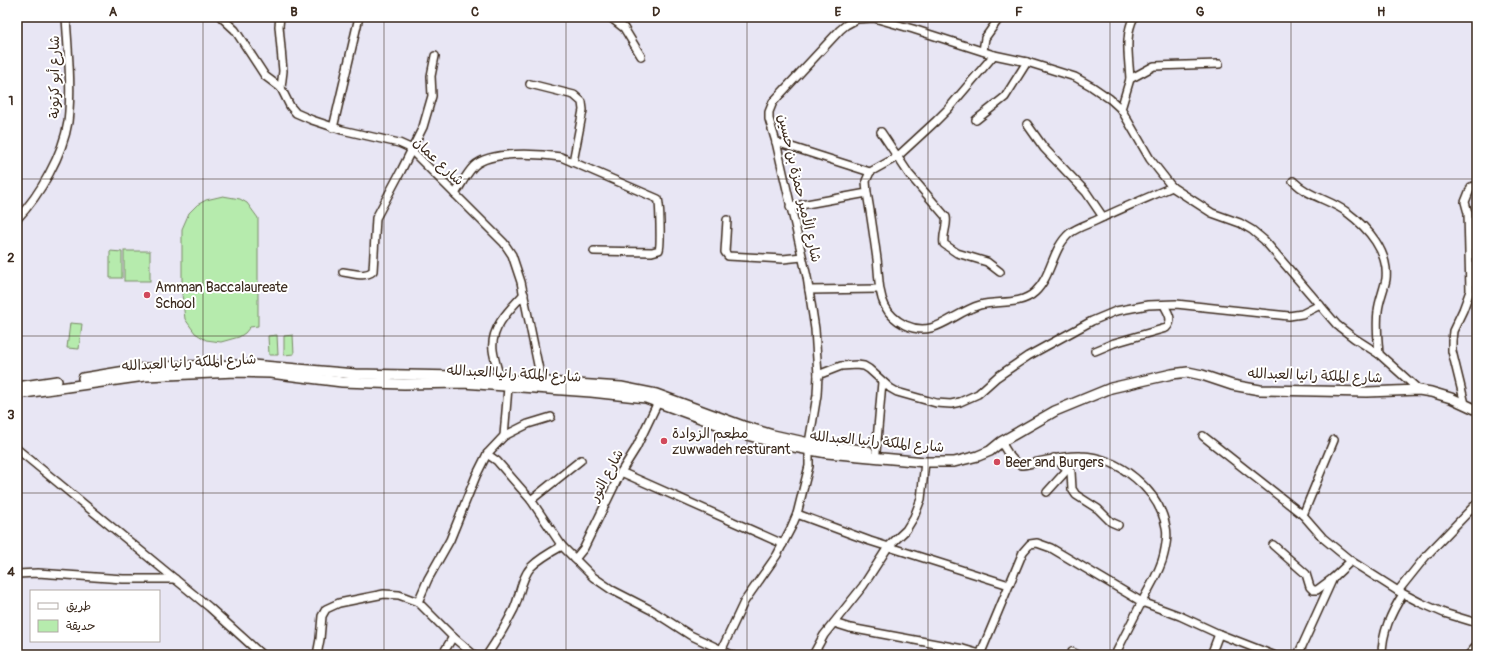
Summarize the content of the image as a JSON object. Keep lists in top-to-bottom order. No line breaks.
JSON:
{"streets":{"main road":["شارع الملكة رانيا العبدالله"],"street":["شارع أبو كرتونة","شارع عمان","شارع الأمير حمزة بن حسين","شارع النور"]},"crossings":[["شارع عمان","شارع الملكة رانيا العبدالله"],["شارع الأمير حمزة بن حسين","شارع الملكة رانيا العبدالله"],["شارع الملكة رانيا العبدالله","شارع النور"]],"places":["Amman Baccalaureate School","مطعم الزوادة zuwwadeh resturant","Beer and Burgers"],"legend":["طريق","حديقة"],"grid":{"columns":["A","B","C","D","E","F","G","H"],"rows":["1","2","3","4"]}}
